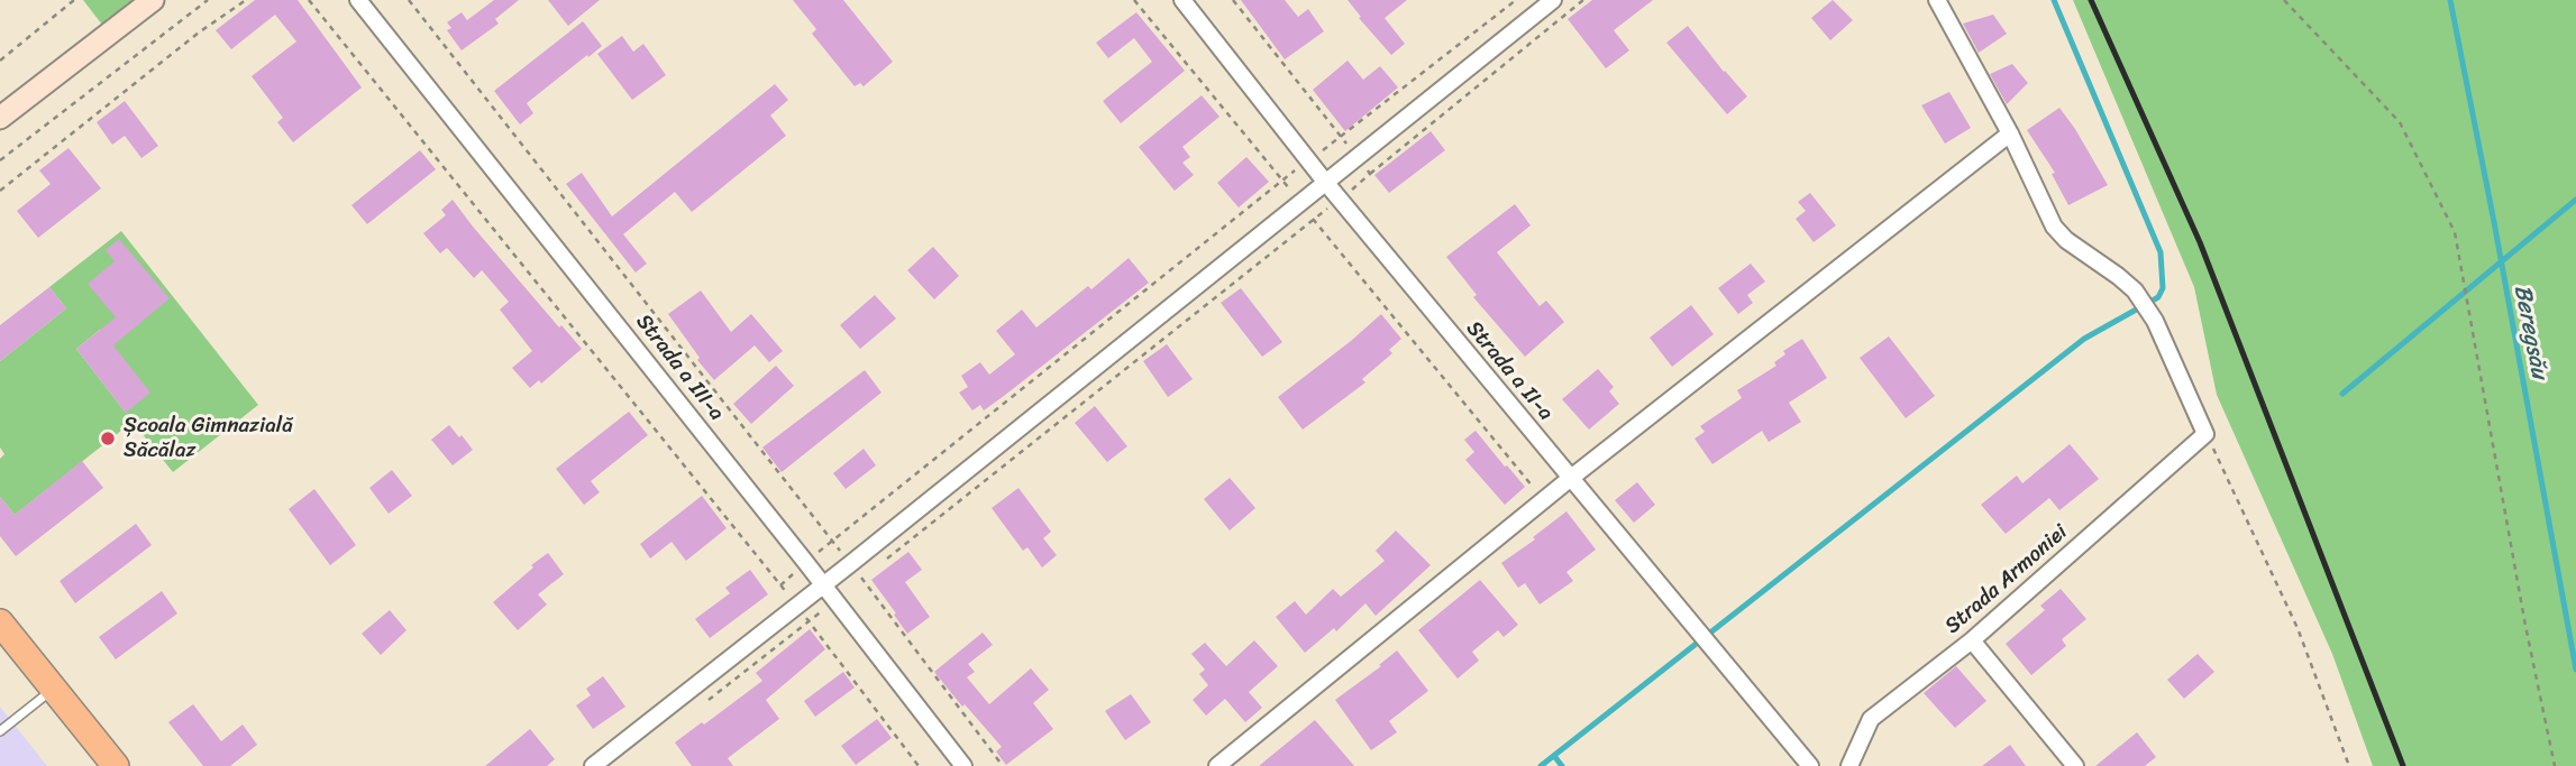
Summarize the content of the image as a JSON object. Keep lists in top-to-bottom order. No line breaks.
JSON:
{"streets":{"street":["Strada a III-a","Strada a II-a","Strada Armoniei"]},"water":["Beregsău"],"places":["Școala Gimnazială Săcălaz"]}
